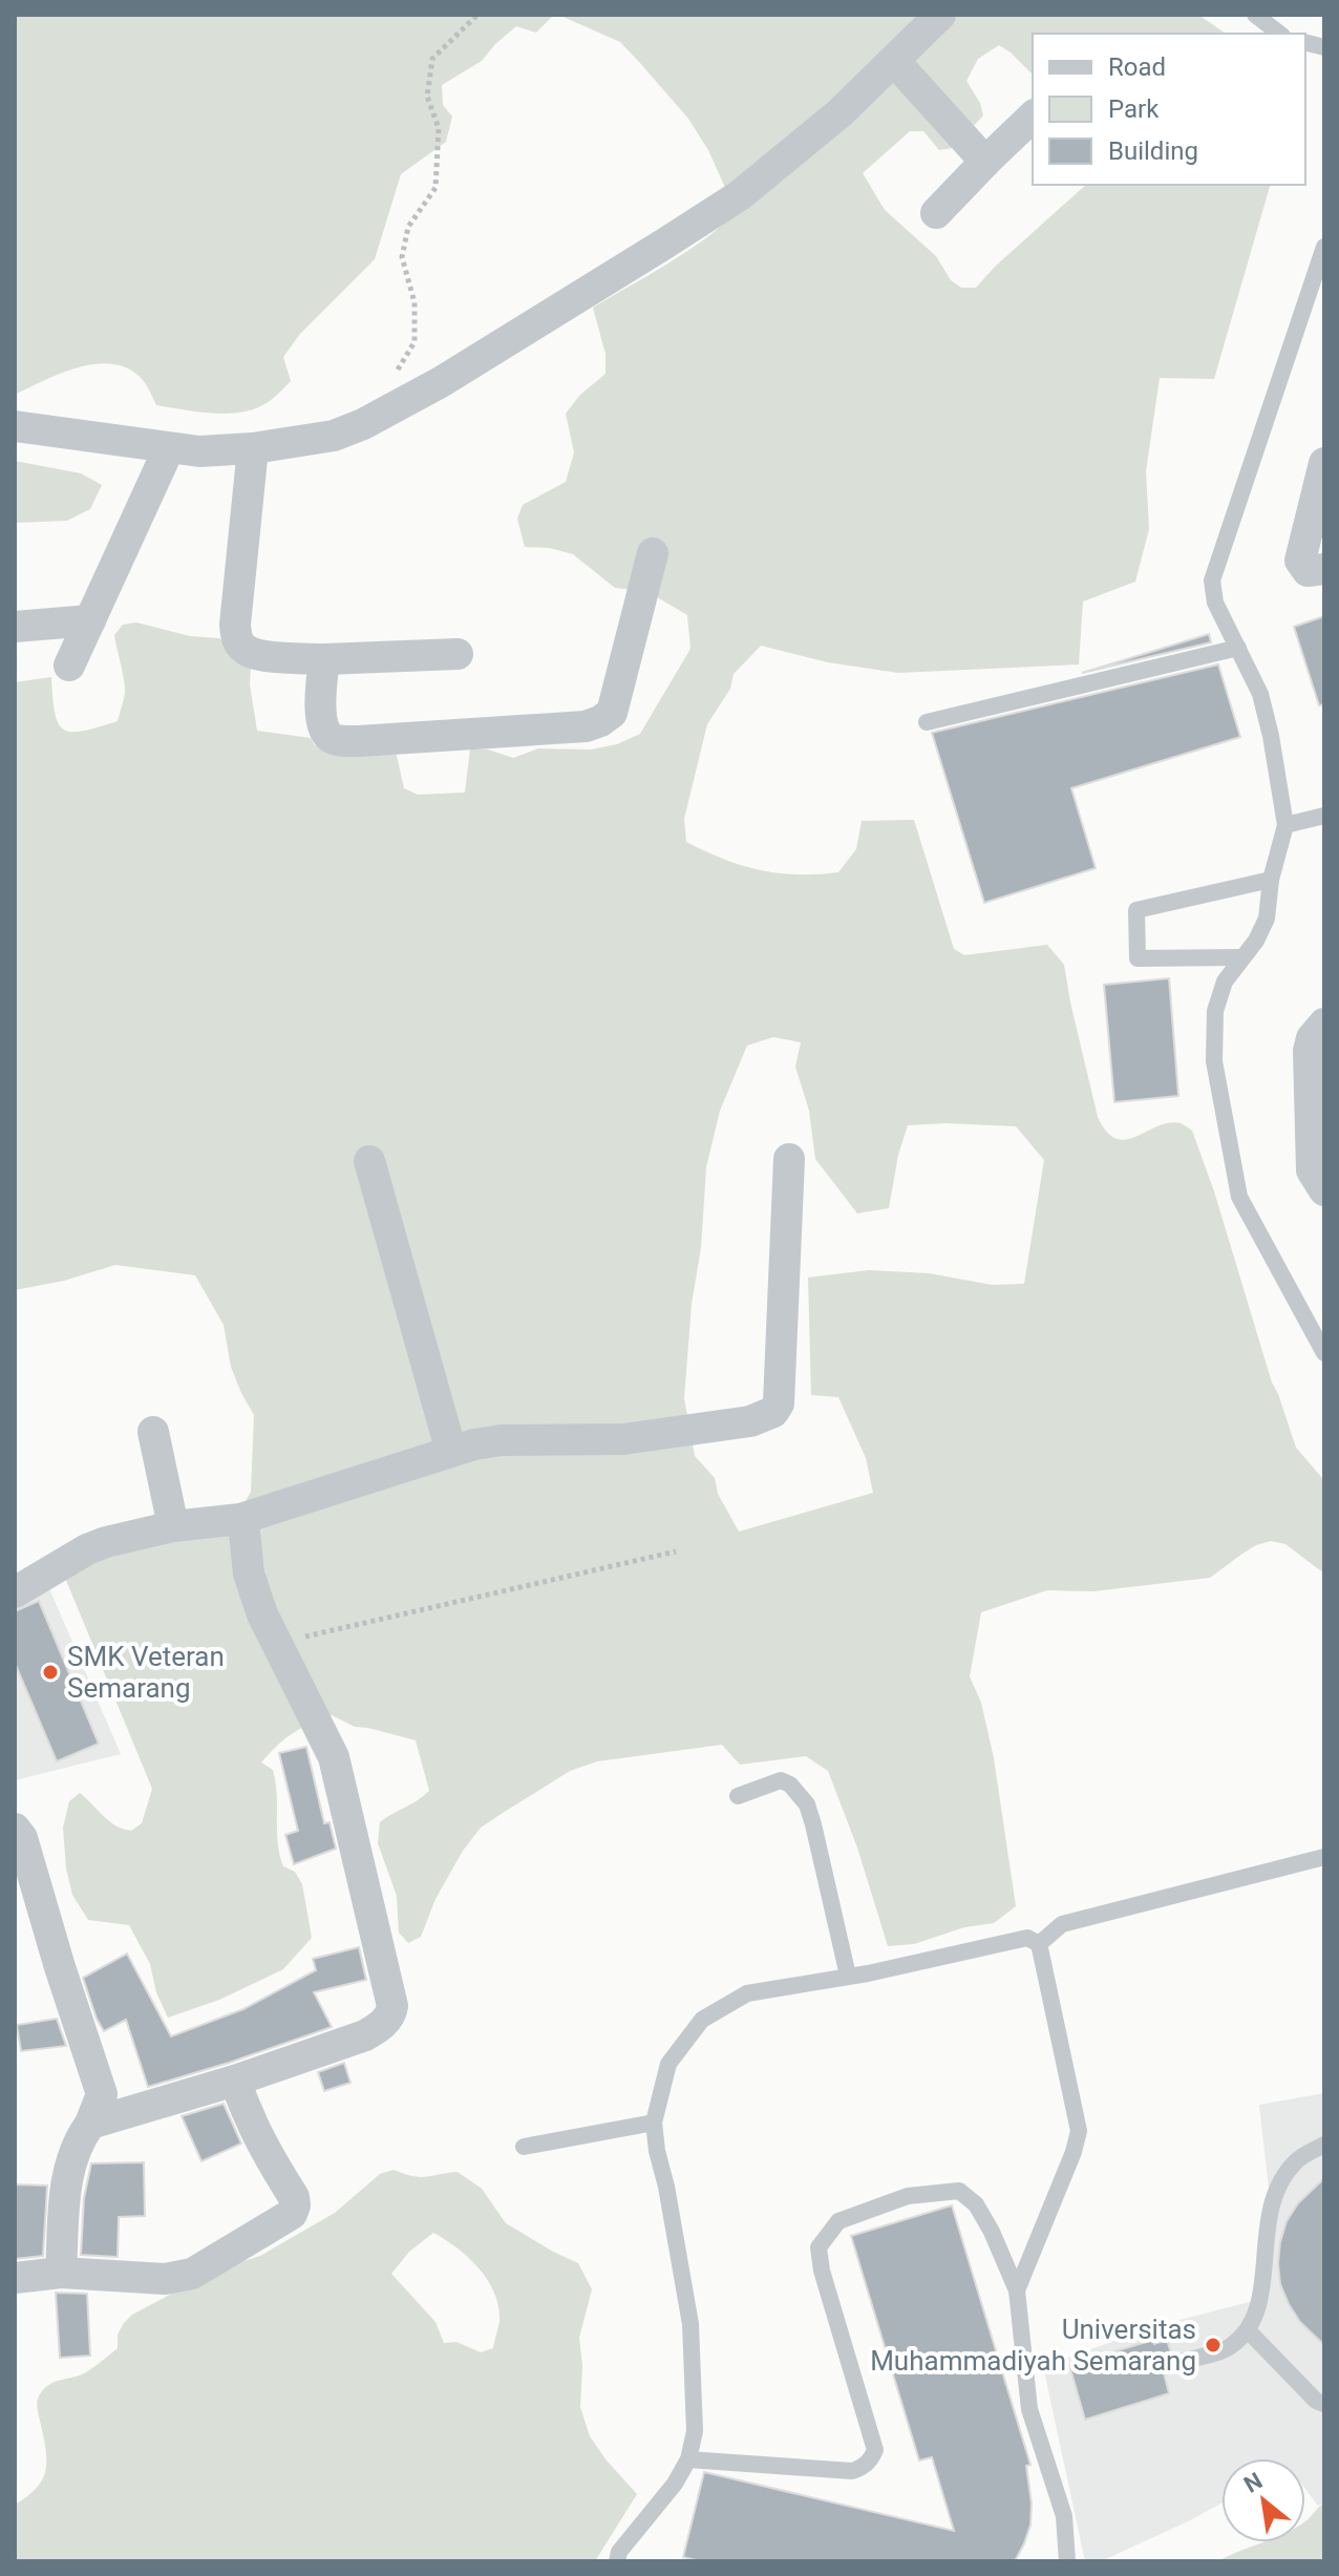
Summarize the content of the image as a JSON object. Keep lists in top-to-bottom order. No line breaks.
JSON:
{"places":["SMK Veteran Semarang","Universitas Muhammadiyah Semarang"],"legend":["Road","Park","Building"],"north":"top left"}
